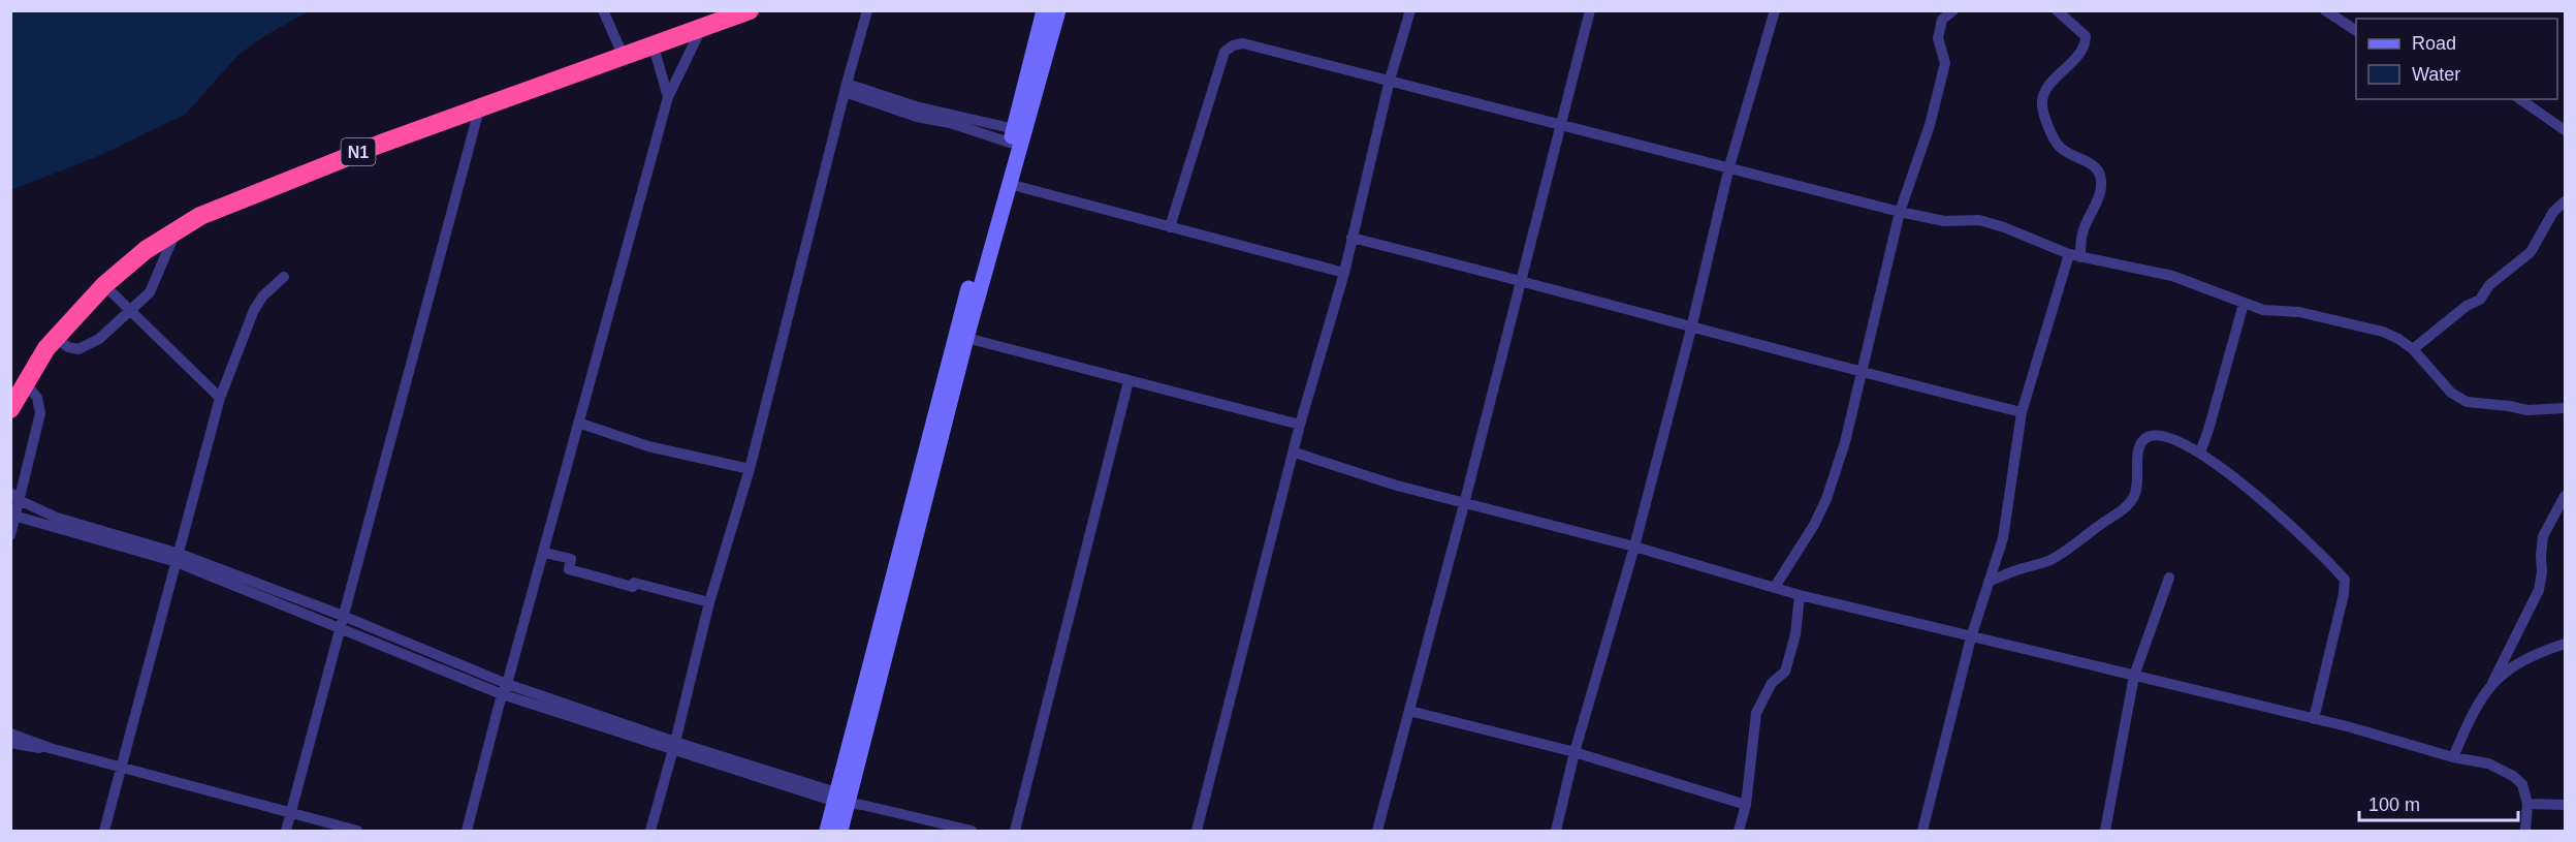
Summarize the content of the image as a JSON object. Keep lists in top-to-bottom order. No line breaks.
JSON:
{"streets":{"highway":["N1"]},"legend":["Road","Water"],"scale_bar":"100 m"}
